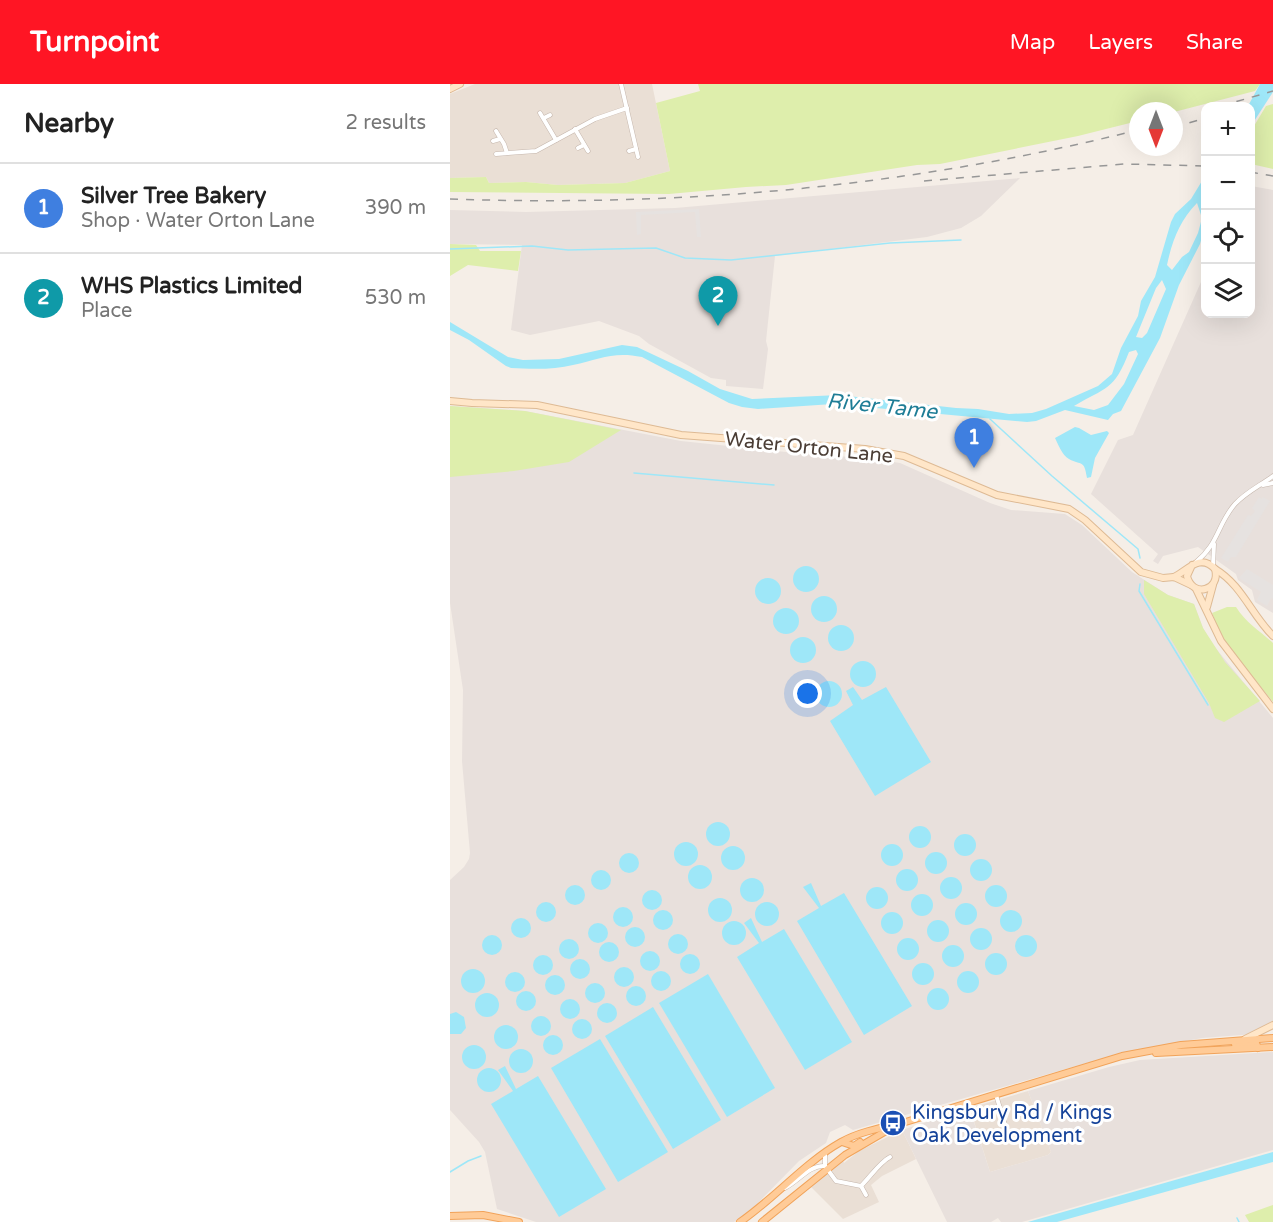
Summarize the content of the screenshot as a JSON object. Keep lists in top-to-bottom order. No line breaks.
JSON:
{"streets":{"street":["Water Orton Lane"]},"water":["River Tame"],"places":{"bus stop":["Kingsbury Rd / Kings Oak Development"]},"north":"bottom","page":{"header":"Turnpoint","nav":["Map","Layers","Share"],"heading":["Nearby","2 results"],"map_buttons":["+","−"],"list":[{"mark":"1","name":"Silver Tree Bakery","note":"Shop · Water Orton Lane","value":"390 m"},{"mark":"2","name":"WHS Plastics Limited","note":"Place","value":"530 m"}],"pins":["2","1"]}}
